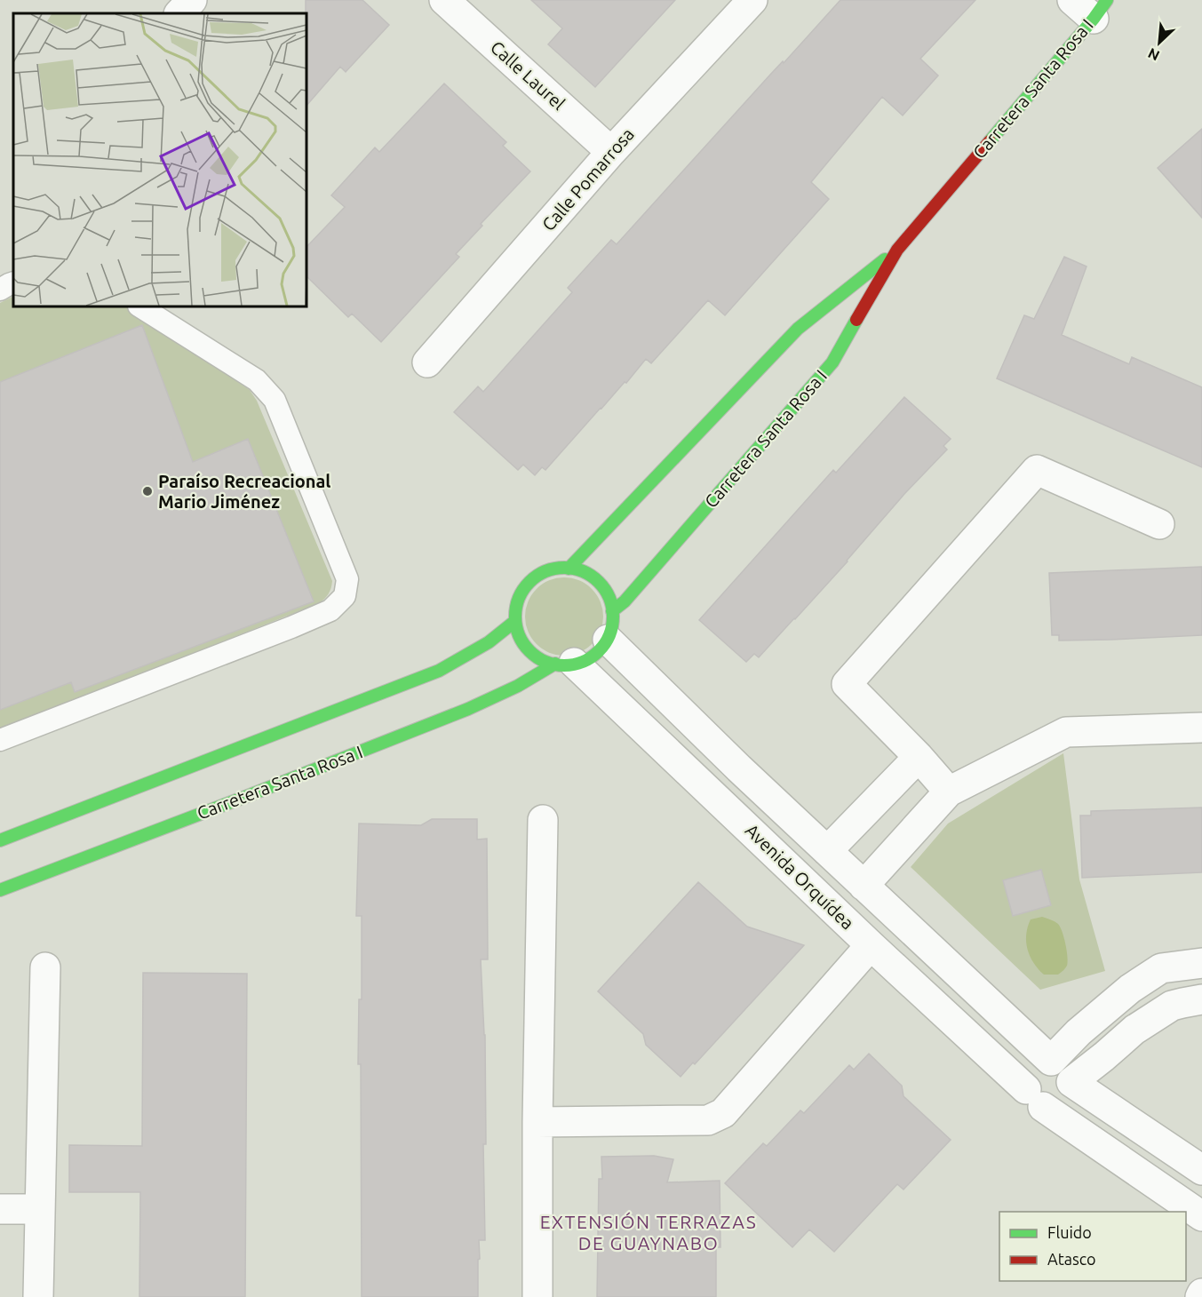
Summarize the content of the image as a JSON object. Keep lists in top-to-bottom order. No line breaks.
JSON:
{"streets":{"street":["Calle Laurel","Carretera Santa Rosa I","Calle Pomarrosa","Avenida Orquídea"]},"crossings":[["Calle Laurel","Calle Pomarrosa"],["Carretera Santa Rosa I","Avenida Orquídea"]],"districts":["EXTENSIÓN TERRAZAS DE GUAYNABO"],"places":["Paraíso Recreacional Mario Jiménez"],"legend":["Fluido","Atasco"],"north":"bottom left"}
